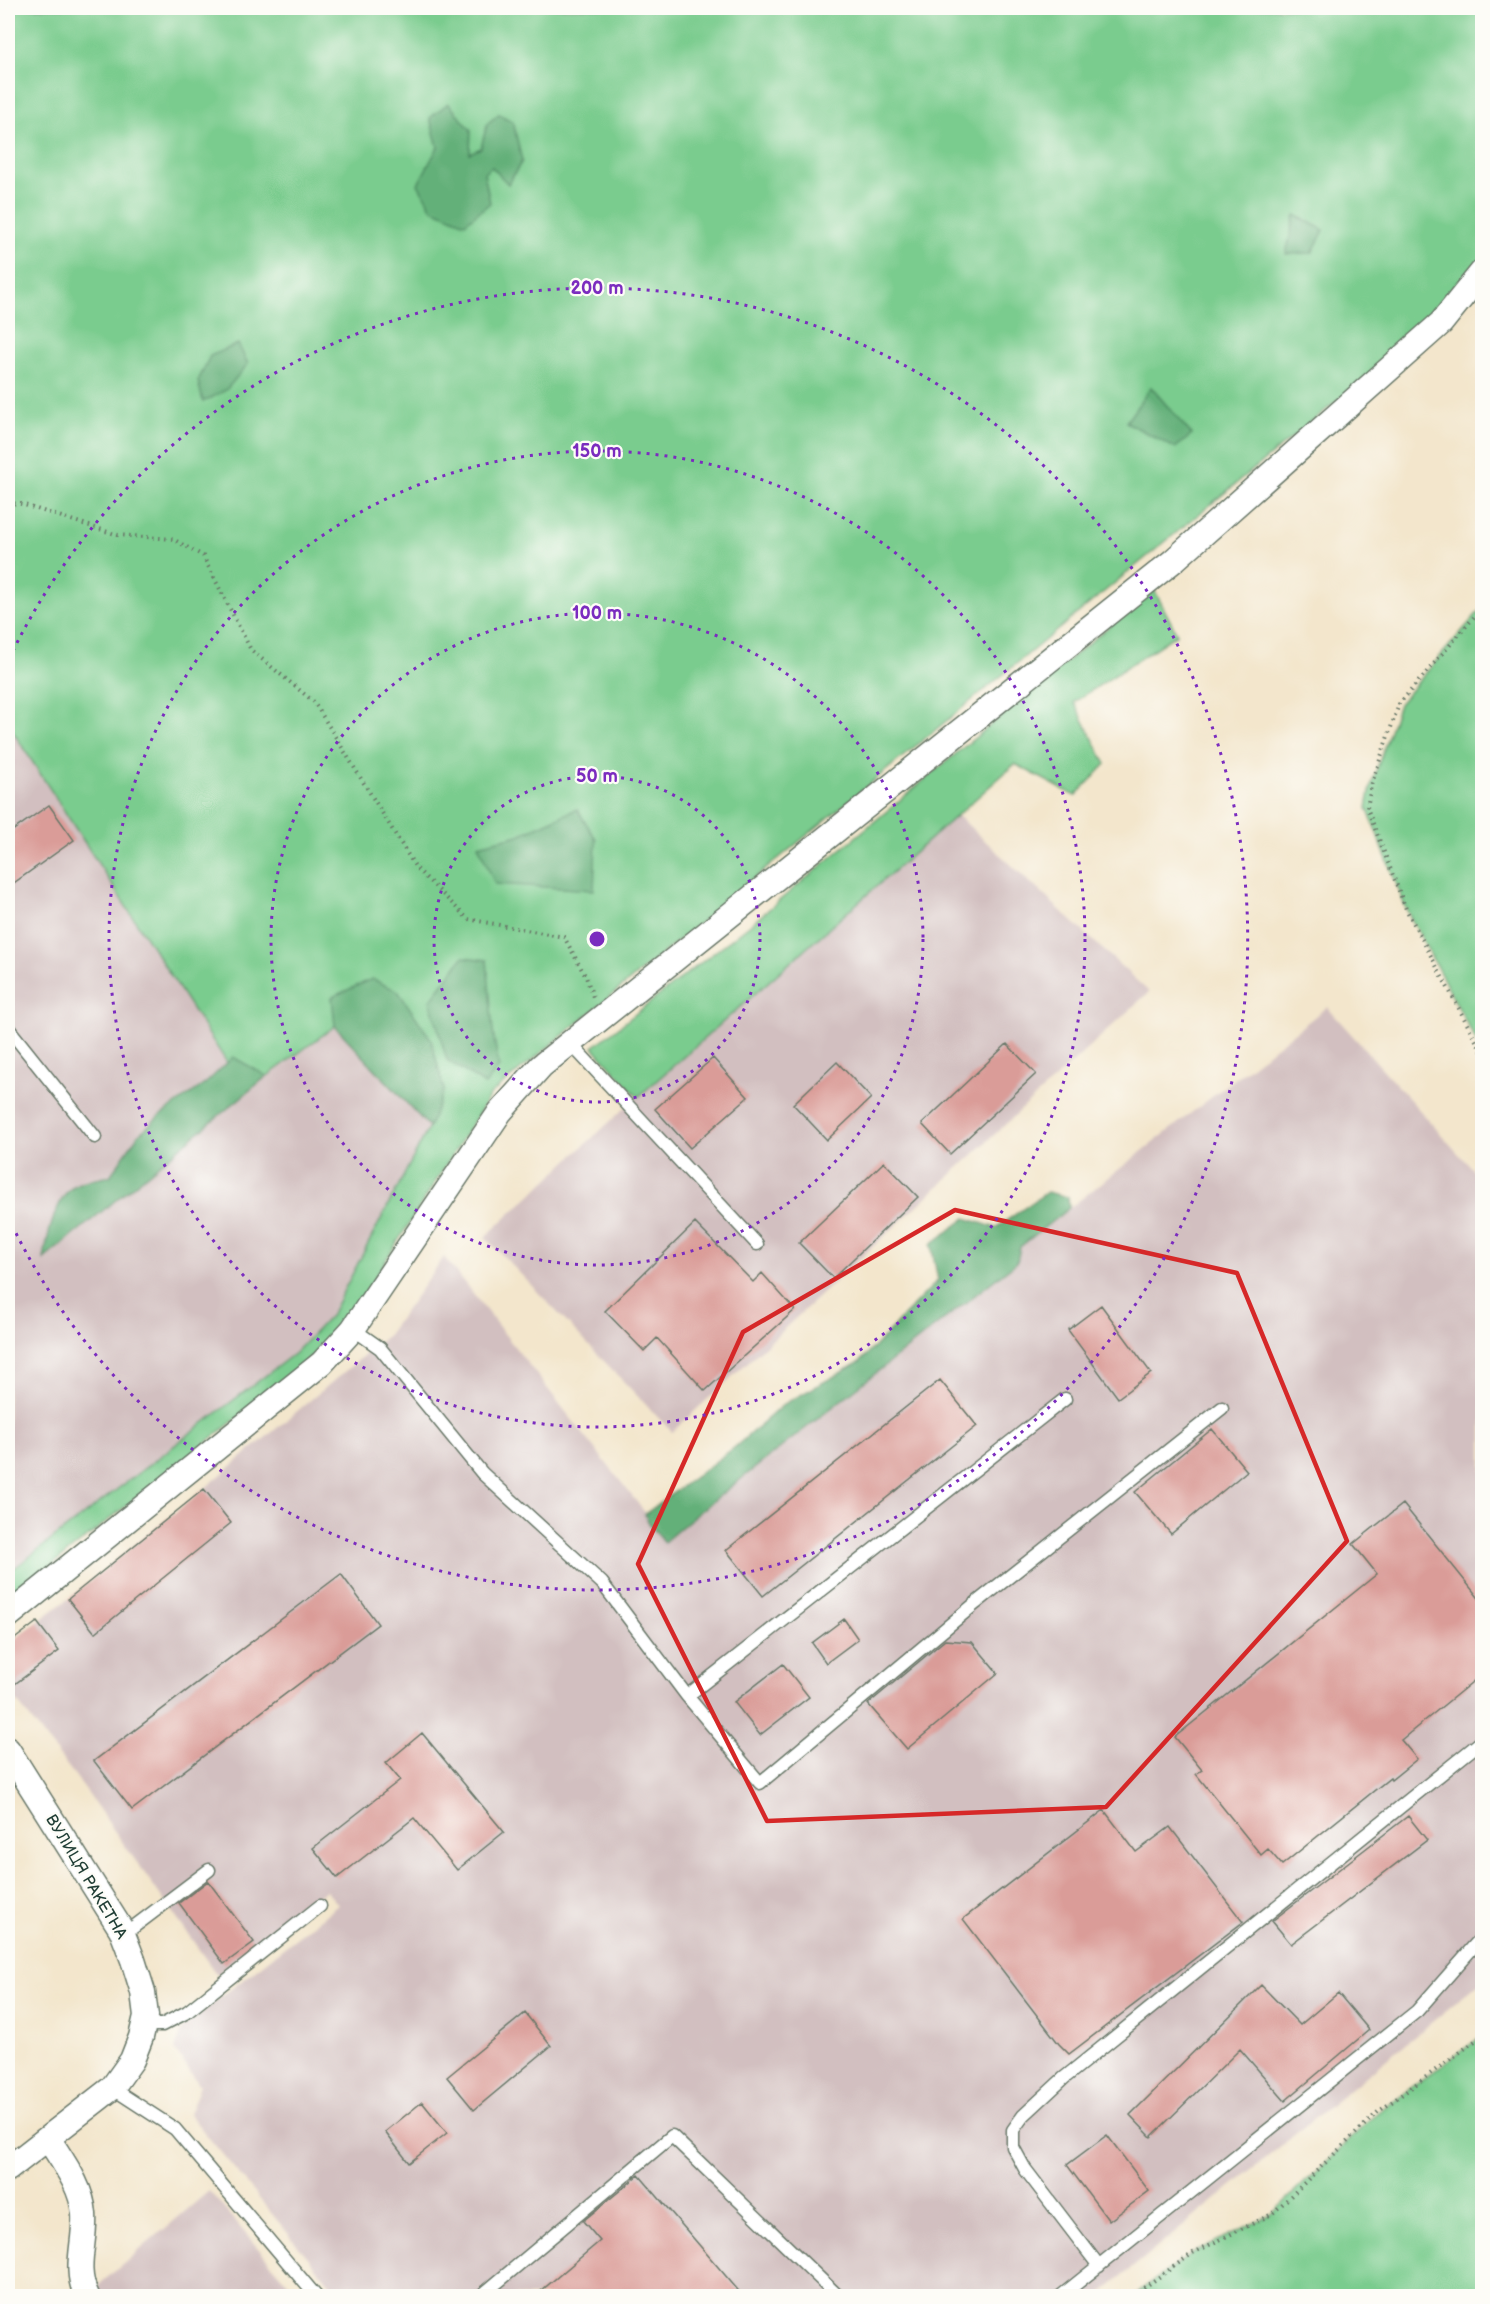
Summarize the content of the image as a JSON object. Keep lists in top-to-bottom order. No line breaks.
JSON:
{"streets":{"street":["ВУЛИЦЯ РАКЕТНА"]},"rings":["200 m","150 m","100 m","50 m"]}
